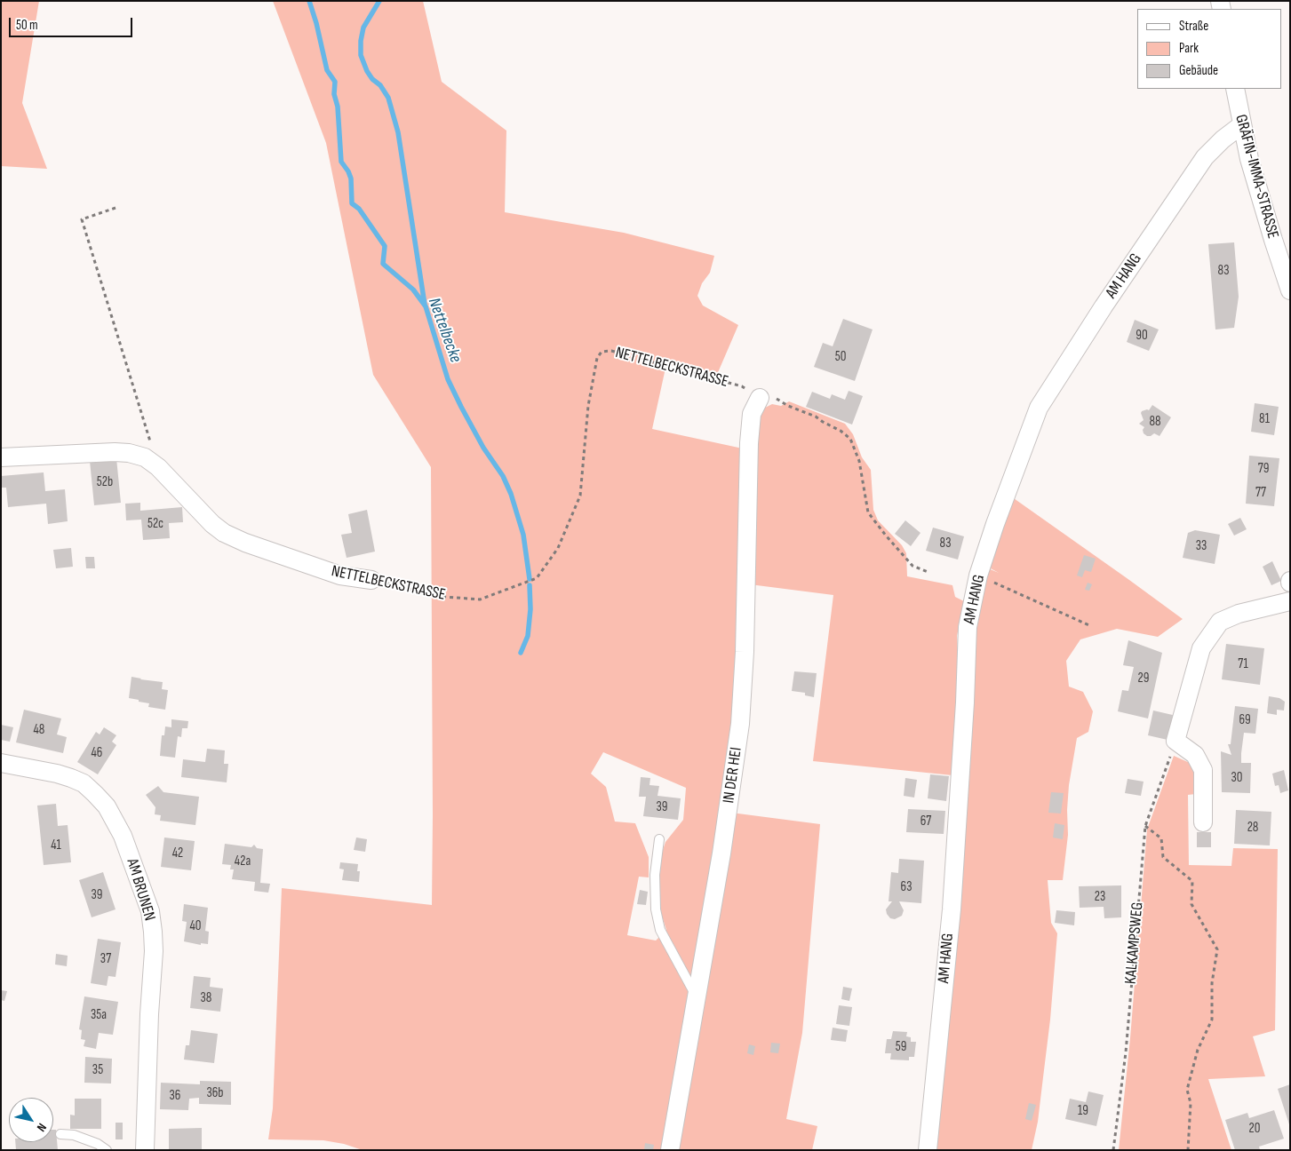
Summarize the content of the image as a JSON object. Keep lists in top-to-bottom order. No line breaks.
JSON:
{"streets":{"street":["GRÄFIN-IMMA-STRASSE","AM HANG","NETTELBECKSTRASSE","IN DER HEI","AM BRUNEN"],"path":["KALKAMPSWEG"]},"crossings":[["GRÄFIN-IMMA-STRASSE","AM HANG"],["NETTELBECKSTRASSE","IN DER HEI"]],"water":["Nettelbecke"],"house_numbers":["83","90","50","81","88","79","52b","77","52c","83","33","71","29","69","48","46","30","39","67","28","41","42","42a","63","39","23","40","37","38","35a","59","35","36b","36","19","20"],"legend":["Straße","Park","Gebäude"],"scale_bar":"50 m","north":"bottom right"}
